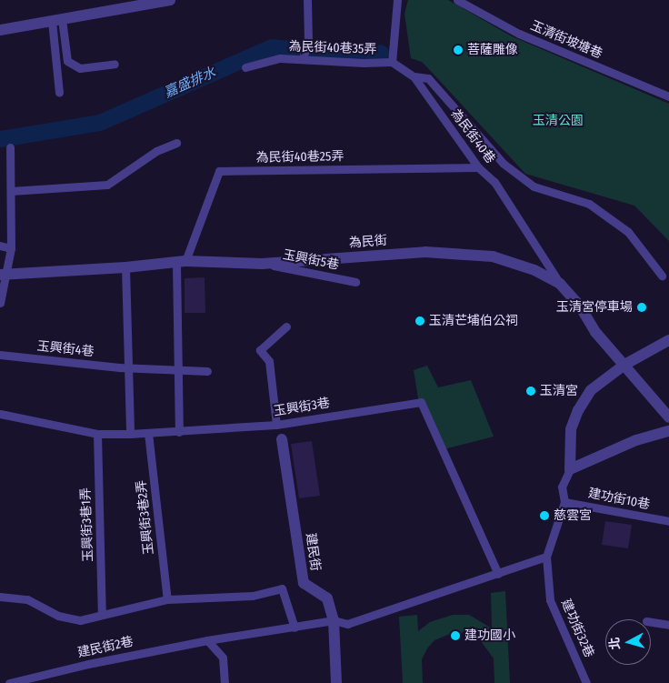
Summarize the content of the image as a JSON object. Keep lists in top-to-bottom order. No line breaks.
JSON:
{"streets":{"street":["為民街","建民街","建功街32巷"],"lane":["玉清街坡塘巷","為民街40巷35弄","為民街40巷","為民街40巷25弄","玉興街5巷","玉興街4巷","玉興街3巷","建功街10巷","玉興街3巷2弄","玉興街3巷1弄","建民街2巷"]},"crossings":[["為民街40巷35弄","為民街40巷"],["為民街40巷","為民街40巷25弄"],["為民街40巷","為民街"],["為民街40巷25弄","為民街"],["為民街","玉興街5巷"],["為民街","建功街32巷"],["玉興街3巷","玉興街3巷2弄"],["玉興街3巷","玉興街3巷1弄"],["玉興街3巷","建民街2巷"],["建功街10巷","建功街32巷"],["建民街","建民街2巷"],["建功街32巷","建民街2巷"]],"water":["嘉盛排水"],"parks":["玉清公園"],"places":["菩薩雕像","玉清宮停車場","玉清芒埔伯公祠","玉清宮","慈雲宮","建功國小"],"north":"left"}
